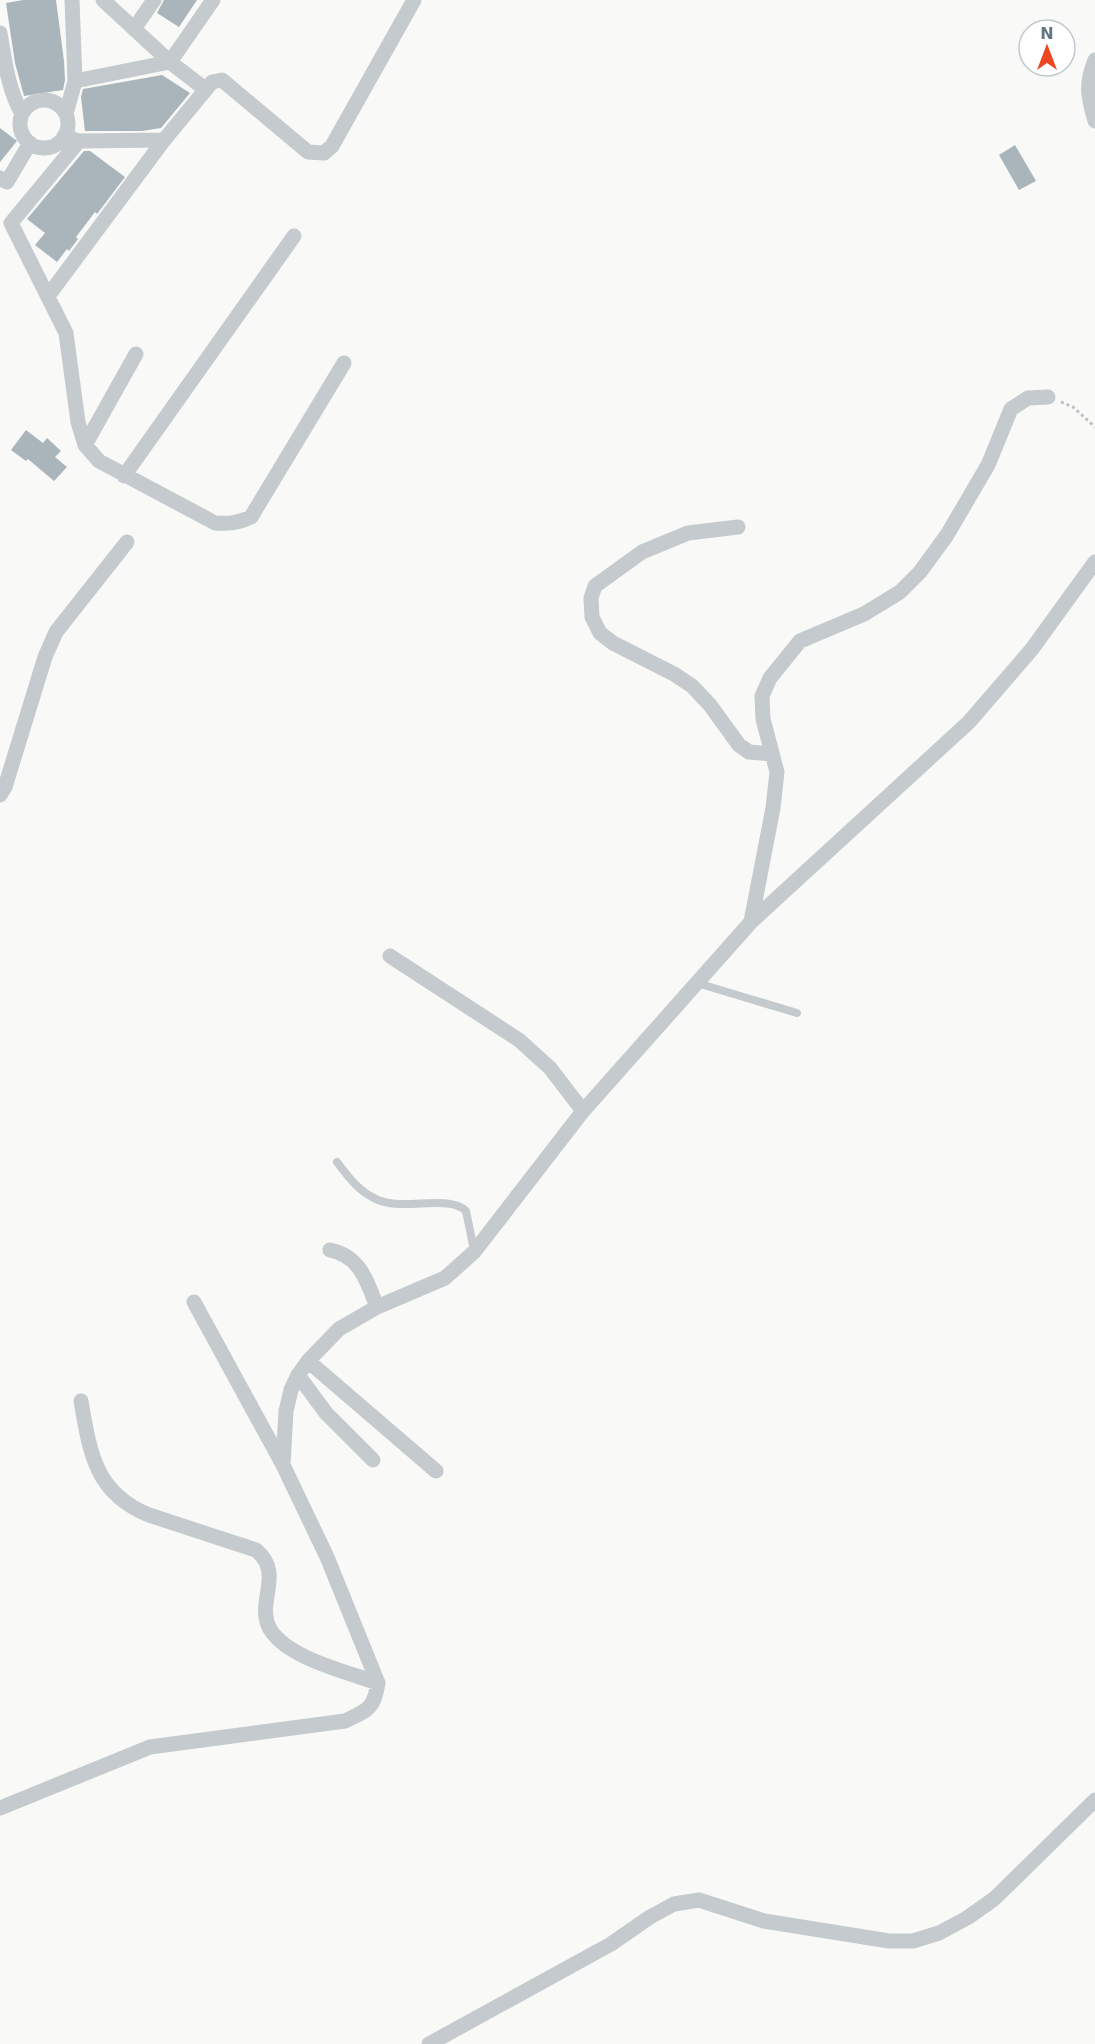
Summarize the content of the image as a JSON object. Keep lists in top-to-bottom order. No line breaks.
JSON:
{"north":"top"}
